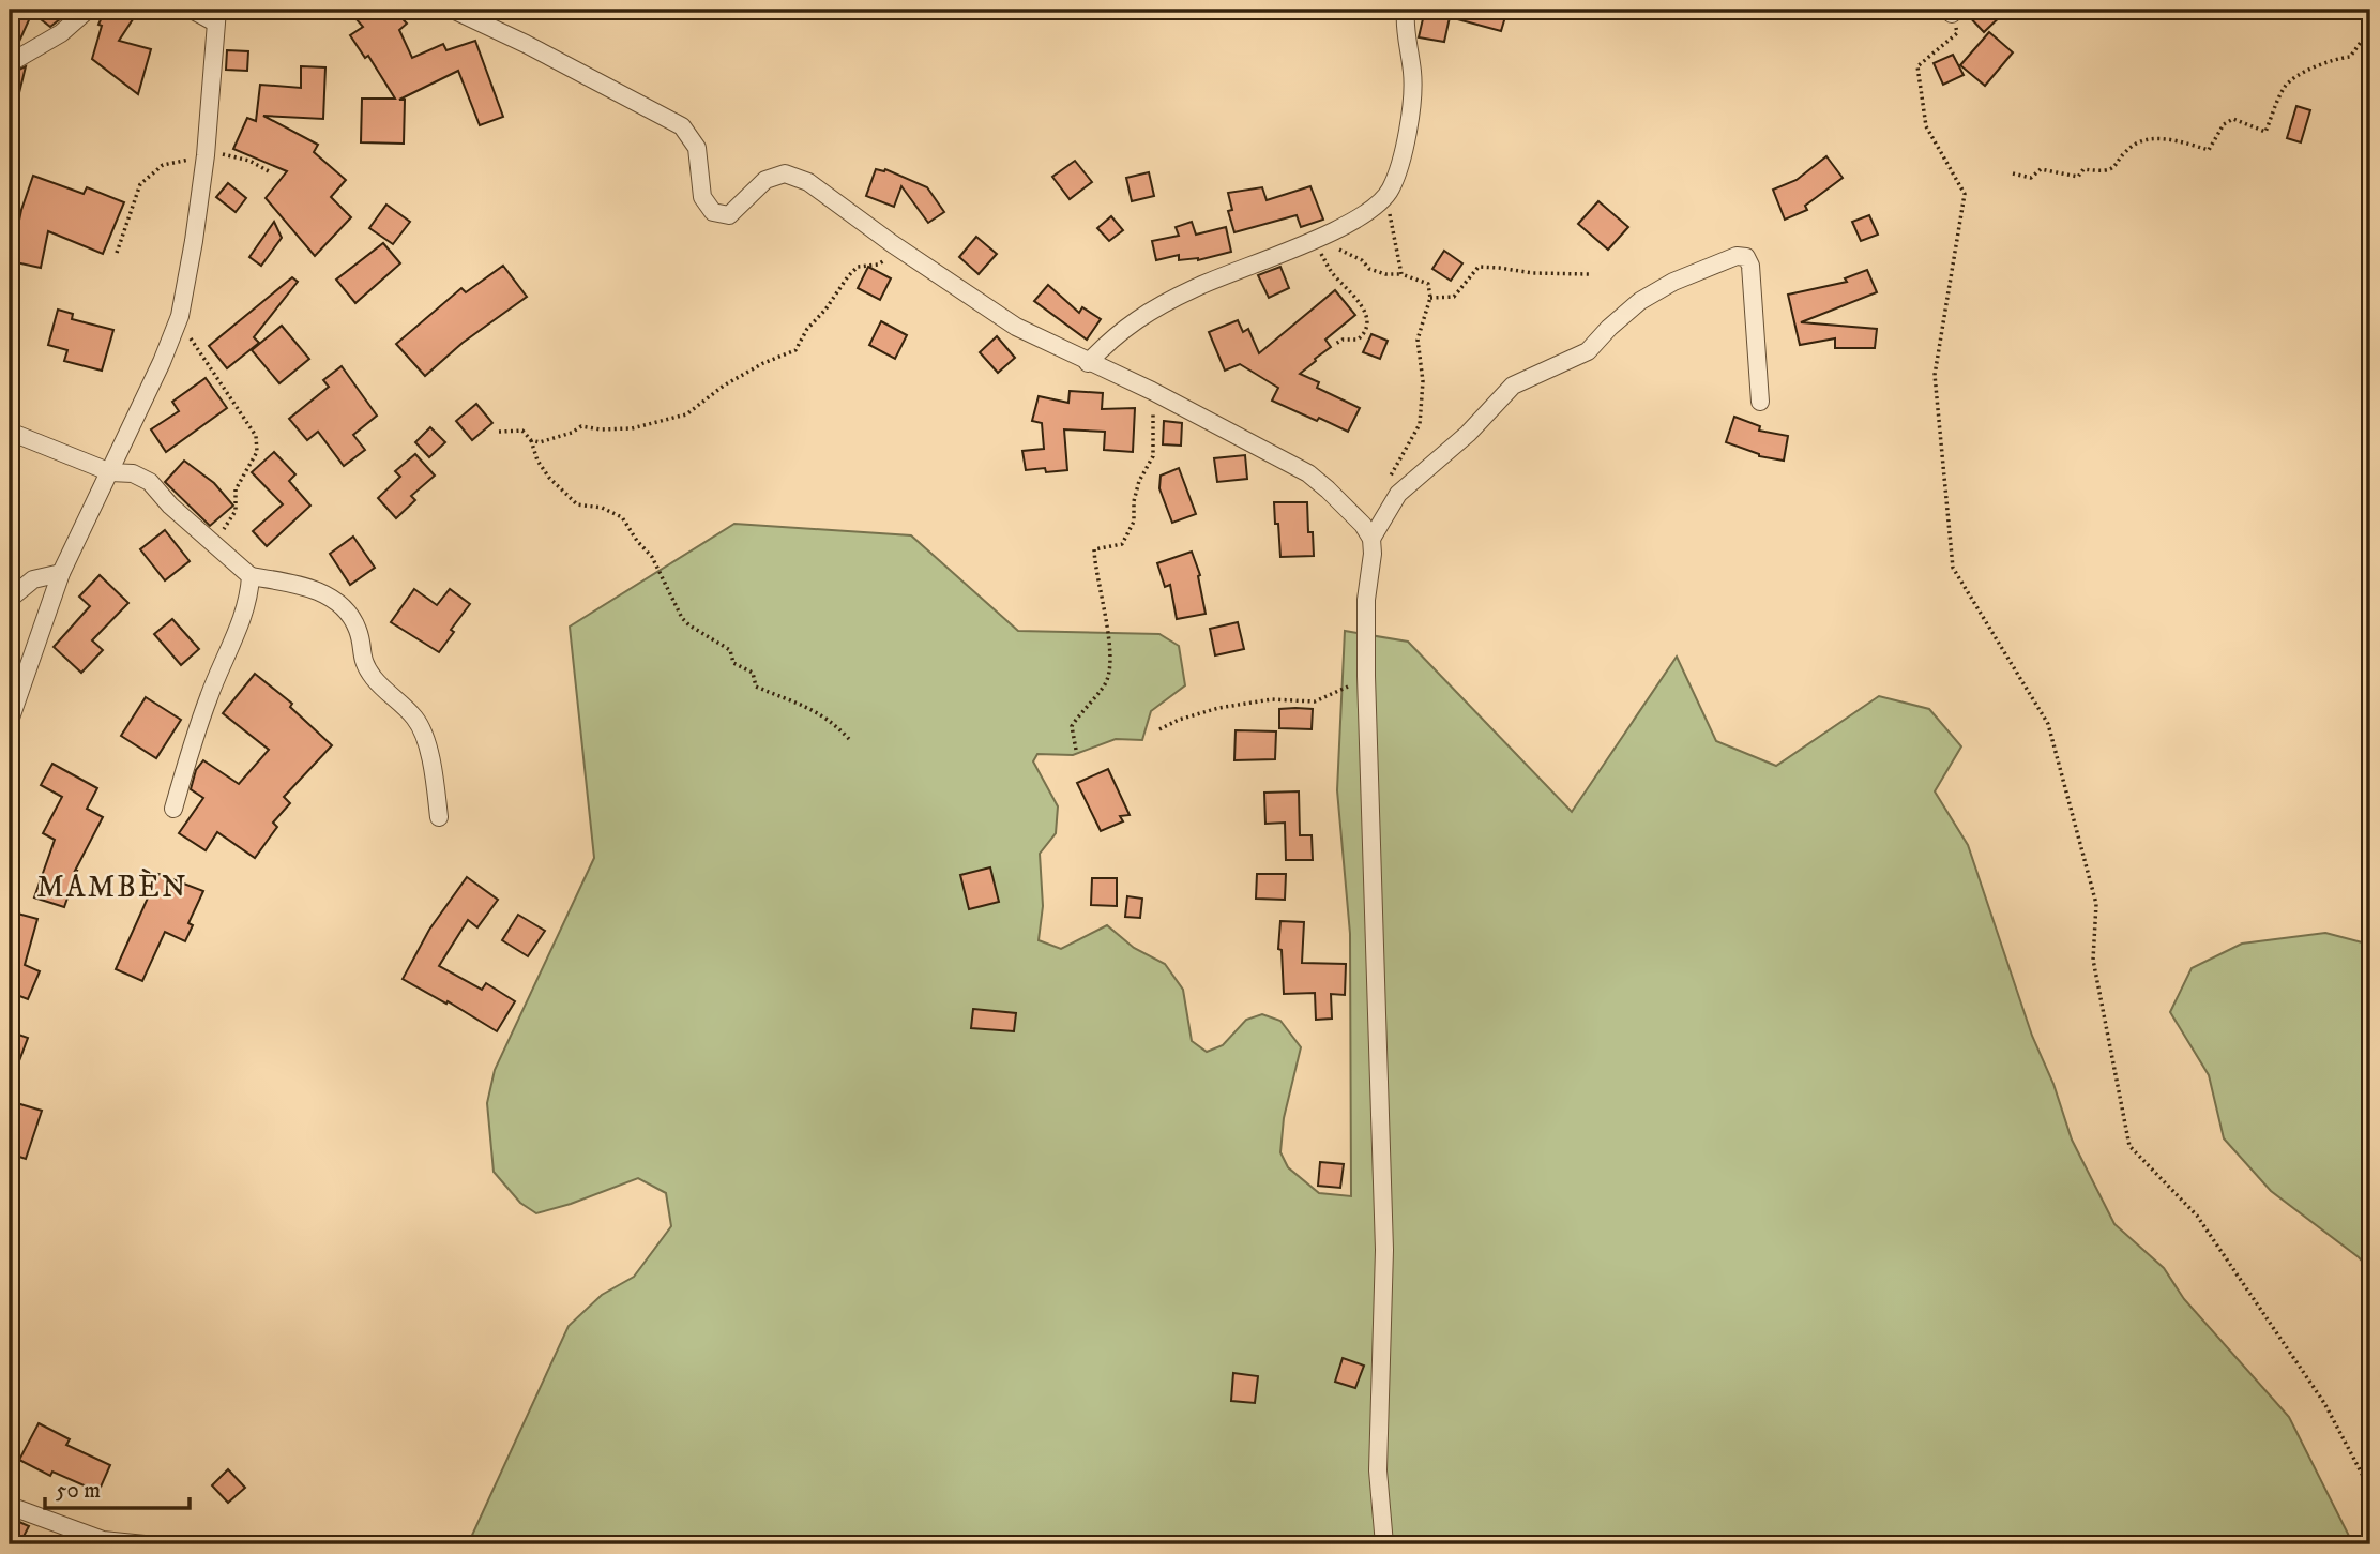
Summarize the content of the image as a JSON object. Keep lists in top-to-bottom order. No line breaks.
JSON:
{"districts":["MAMBÈN"],"scale_bar":"50 m"}
